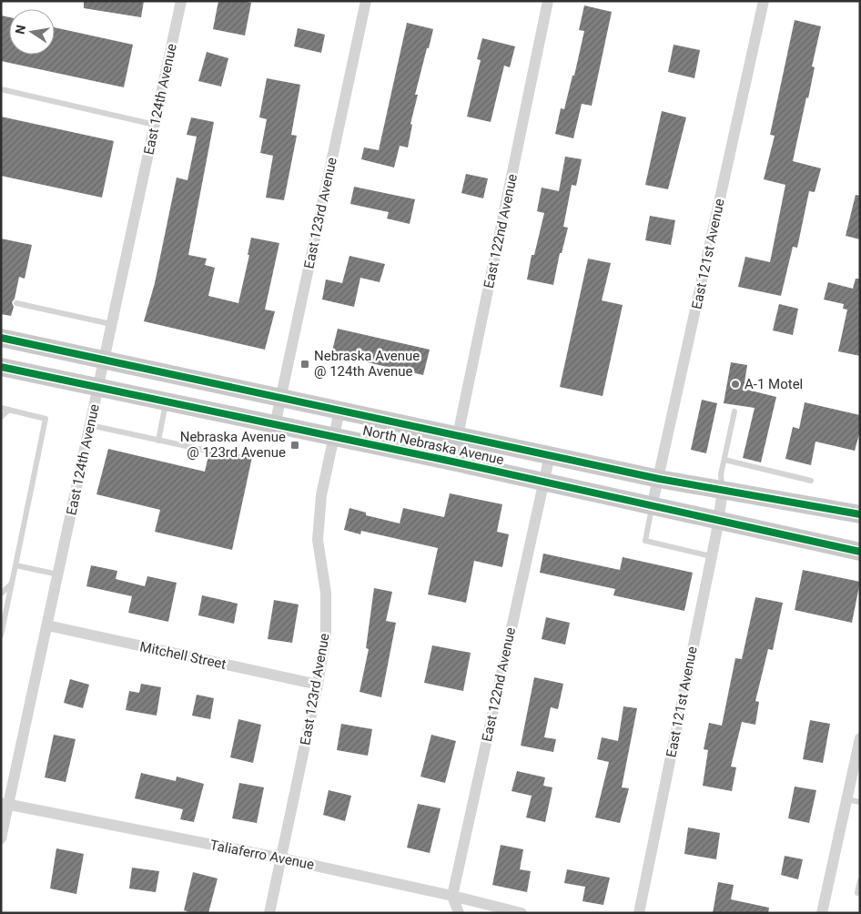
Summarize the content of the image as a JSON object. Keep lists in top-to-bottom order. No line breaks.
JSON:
{"streets":{"main road":["North Nebraska Avenue"],"street":["East 124th Avenue","East 123rd Avenue","East 122nd Avenue","East 121st Avenue","Mitchell Street","Taliaferro Avenue"]},"crossings":[["East 124th Avenue","North Nebraska Avenue"],["East 124th Avenue","Mitchell Street"],["East 124th Avenue","Taliaferro Avenue"],["East 123rd Avenue","North Nebraska Avenue"],["East 123rd Avenue","Mitchell Street"],["East 123rd Avenue","Taliaferro Avenue"],["East 122nd Avenue","North Nebraska Avenue"],["East 122nd Avenue","Taliaferro Avenue"],["East 121st Avenue","North Nebraska Avenue"]],"places":{"transit":["Nebraska Avenue @ 124th Avenue","Nebraska Avenue @ 123rd Avenue"],"other":["A-1 Motel"]},"north":"left"}
